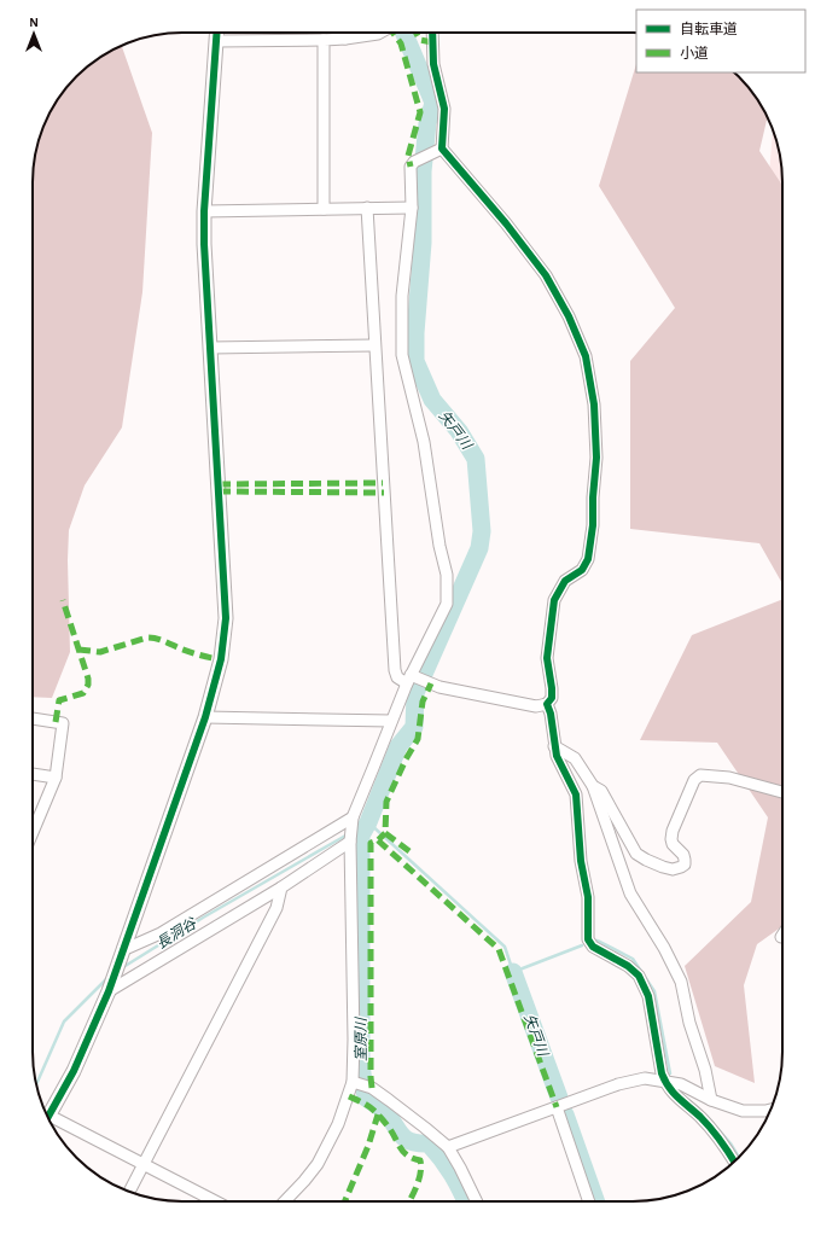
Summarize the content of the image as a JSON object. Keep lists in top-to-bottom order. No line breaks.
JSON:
{"water":["矢戸川","長洞谷","室原川"],"legend":["自転車道","小道"],"north":"top"}
